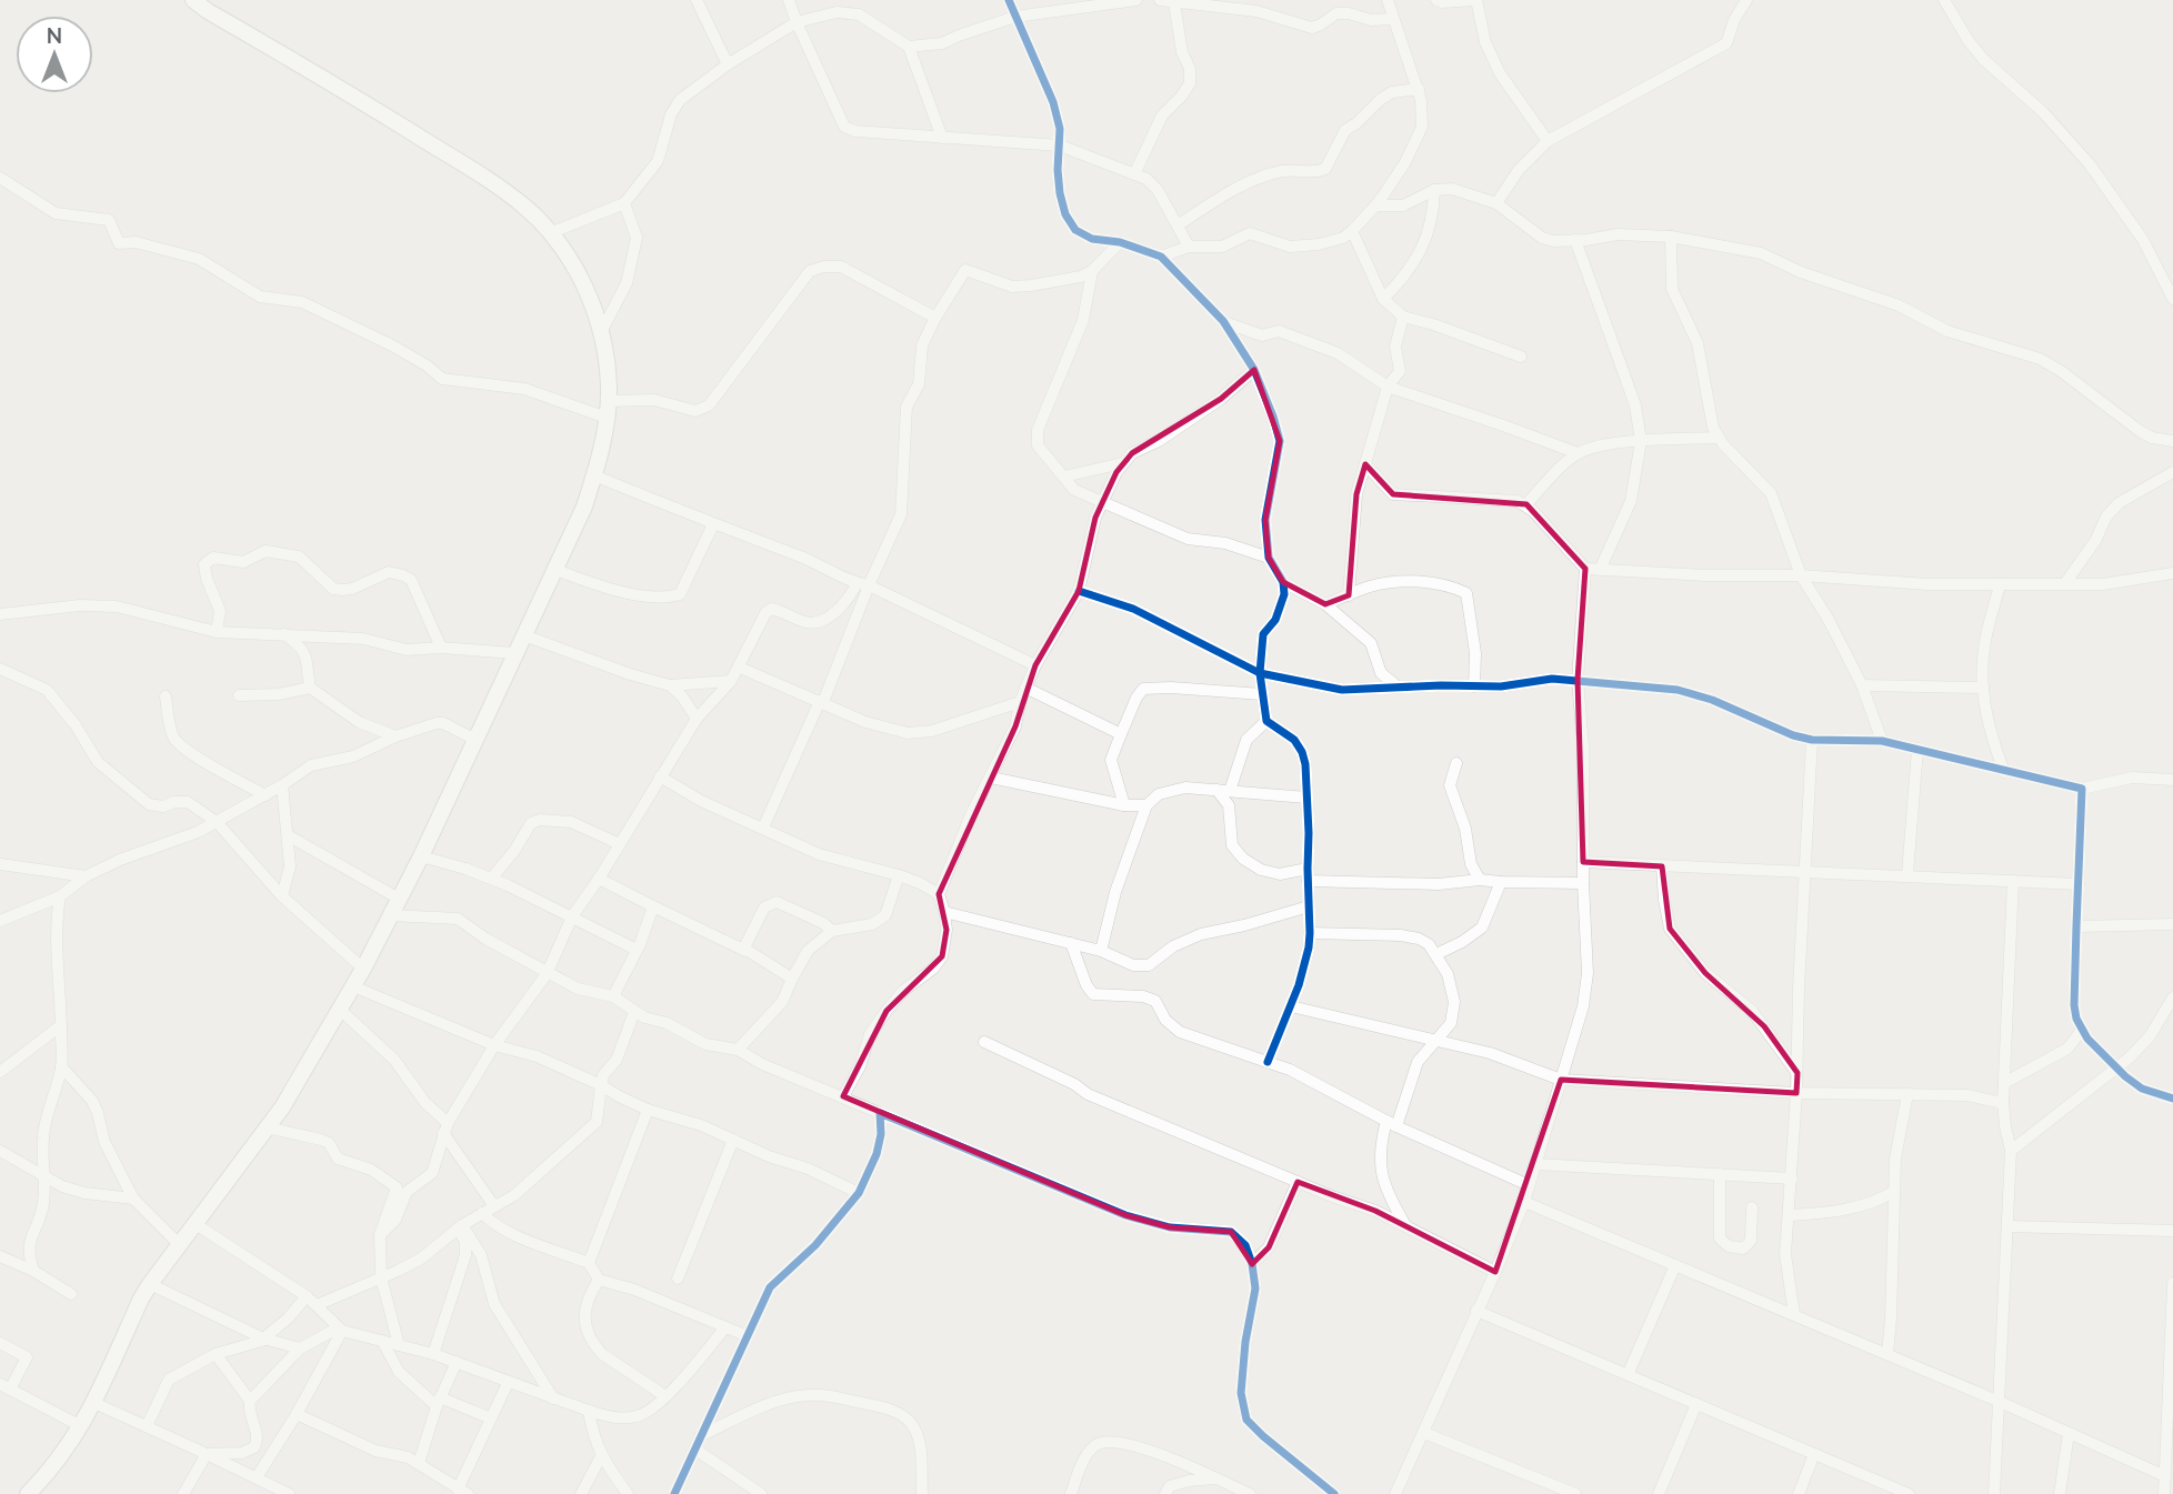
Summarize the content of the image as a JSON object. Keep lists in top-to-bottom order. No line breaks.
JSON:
{"north":"top"}
